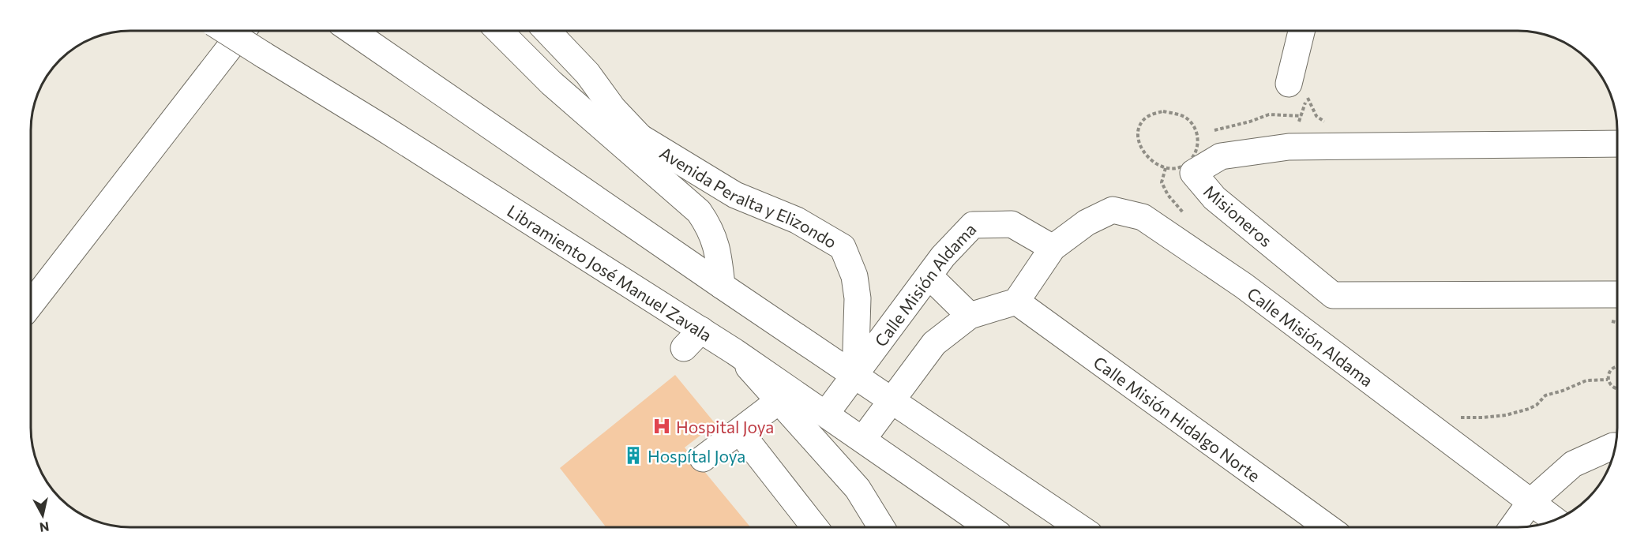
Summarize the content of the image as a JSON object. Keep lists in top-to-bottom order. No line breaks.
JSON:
{"streets":{"street":["Avenida Peralta y Elizondo","Misioneros","Libramiento José Manuel Zavala","Calle Misión Aldama","Calle Misión Hidalgo Norte"]},"crossings":[["Avenida Peralta y Elizondo","Calle Misión Aldama"],["Libramiento José Manuel Zavala","Calle Misión Aldama"],["Calle Misión Aldama","Calle Misión Hidalgo Norte"]],"places":{"hospital":["Hospital Joya"],"building":["Hospítal Joya"]},"north":"bottom"}
